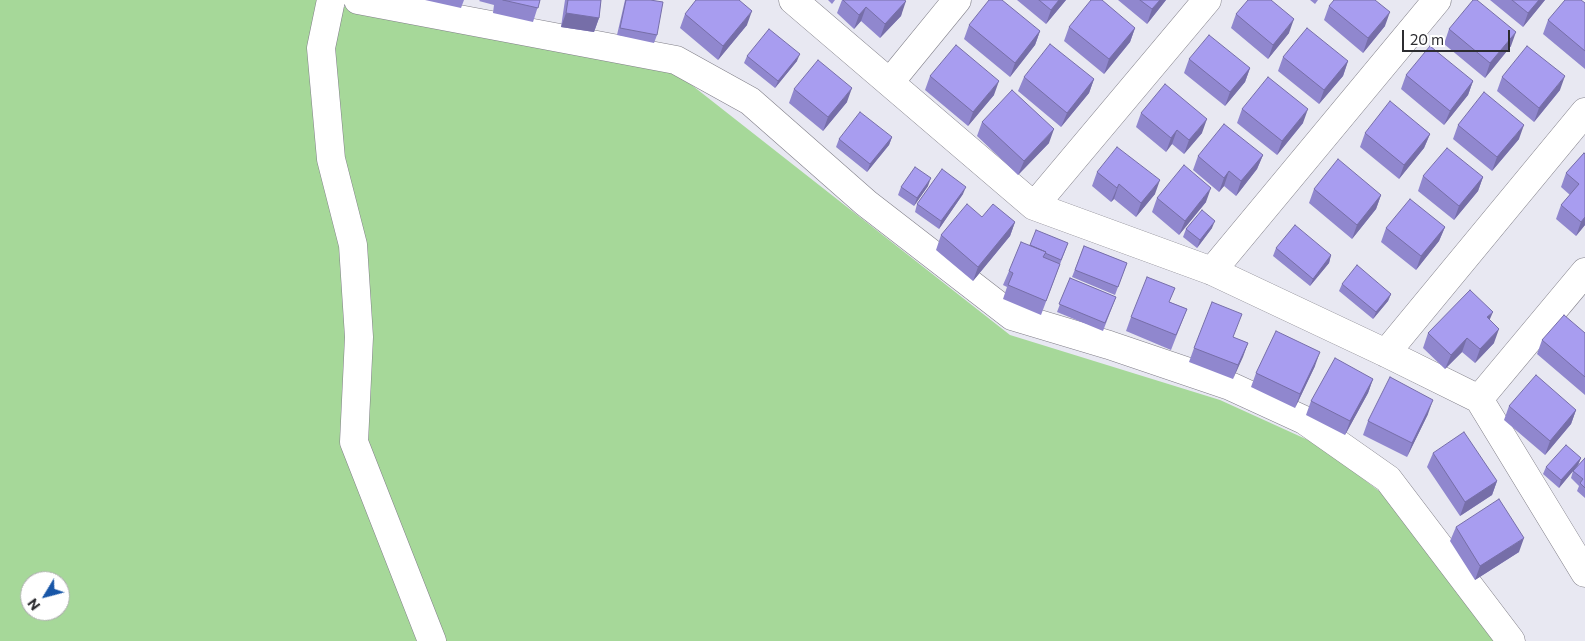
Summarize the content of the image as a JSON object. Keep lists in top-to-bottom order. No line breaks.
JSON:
{"scale_bar":"20 m","north":"bottom left"}
